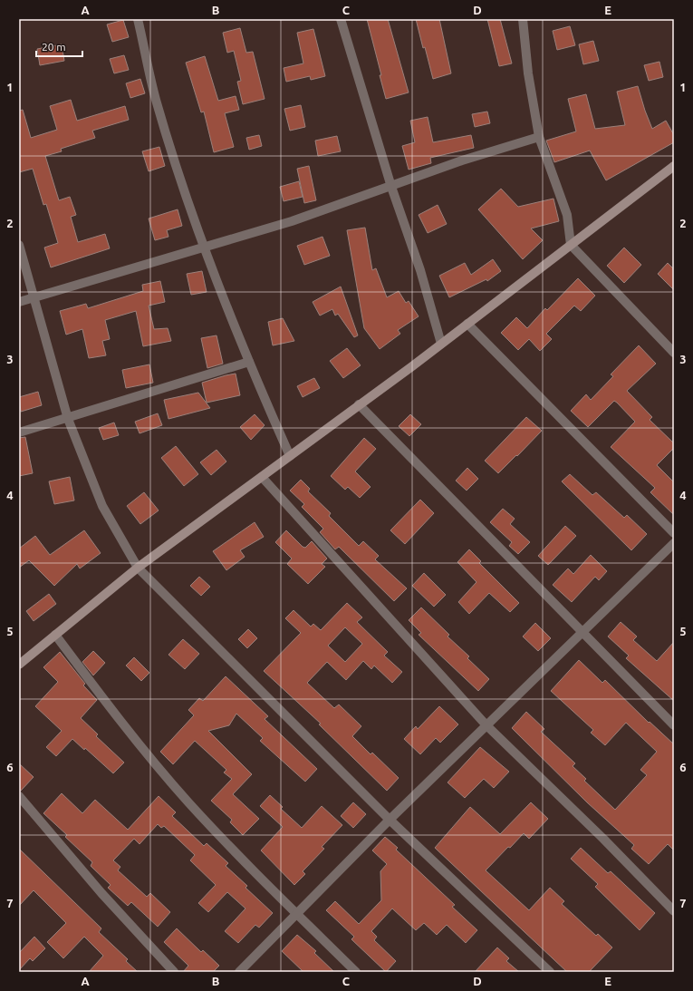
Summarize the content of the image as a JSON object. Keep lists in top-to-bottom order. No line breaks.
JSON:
{"scale_bar":"20 m","grid":{"columns":["A","B","C","D","E"],"rows":["1","2","3","4","5","6","7"]}}
